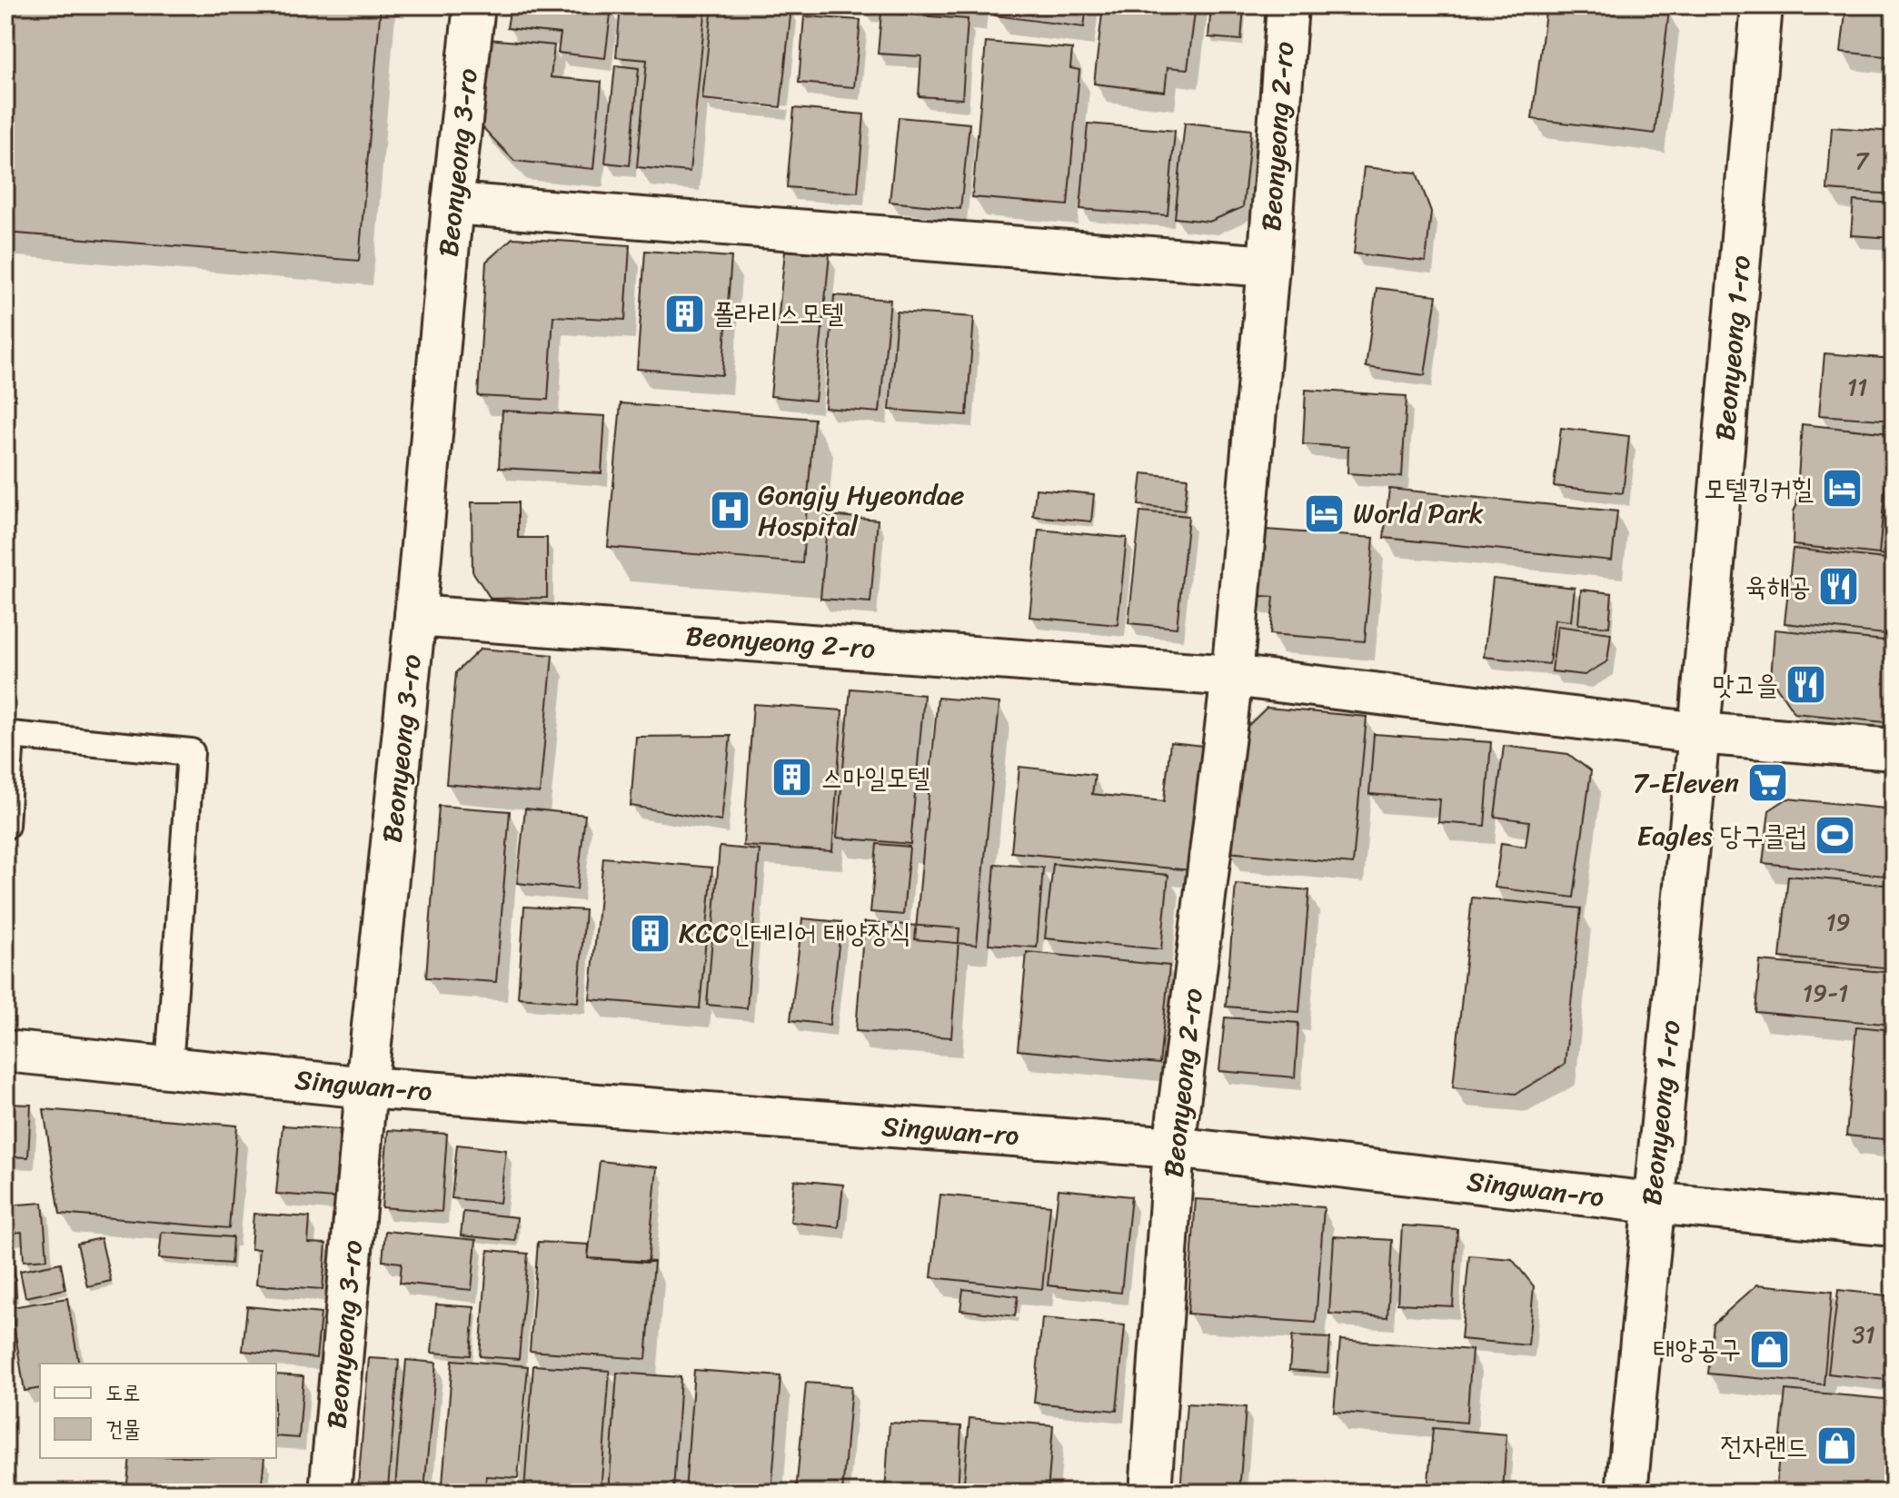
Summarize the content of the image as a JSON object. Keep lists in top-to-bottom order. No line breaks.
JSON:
{"streets":{"street":["Beonyeong 2-ro","Beonyeong 3-ro","Beonyeong 1-ro","Singwan-ro"]},"crossings":[["Beonyeong 2-ro","Beonyeong 3-ro"],["Beonyeong 2-ro","Singwan-ro"],["Beonyeong 3-ro","Singwan-ro"],["Beonyeong 1-ro","Singwan-ro"]],"places":{"building":["폴라리스모텔","스마일모텔","KCC인테리어 태양장식"],"hotel":["모텔킹커힐","World Park"],"hospital":["Gongjy Hyeondae Hospital"],"restaurant":["육해공","맛고을"],"supermarket":["7-Eleven"],"sports":["Eagles 당구클럽"],"shop":["태양공구","전자랜드"]},"house_numbers":["7","11","19","19-1","31"],"legend":["도로","건물"]}
